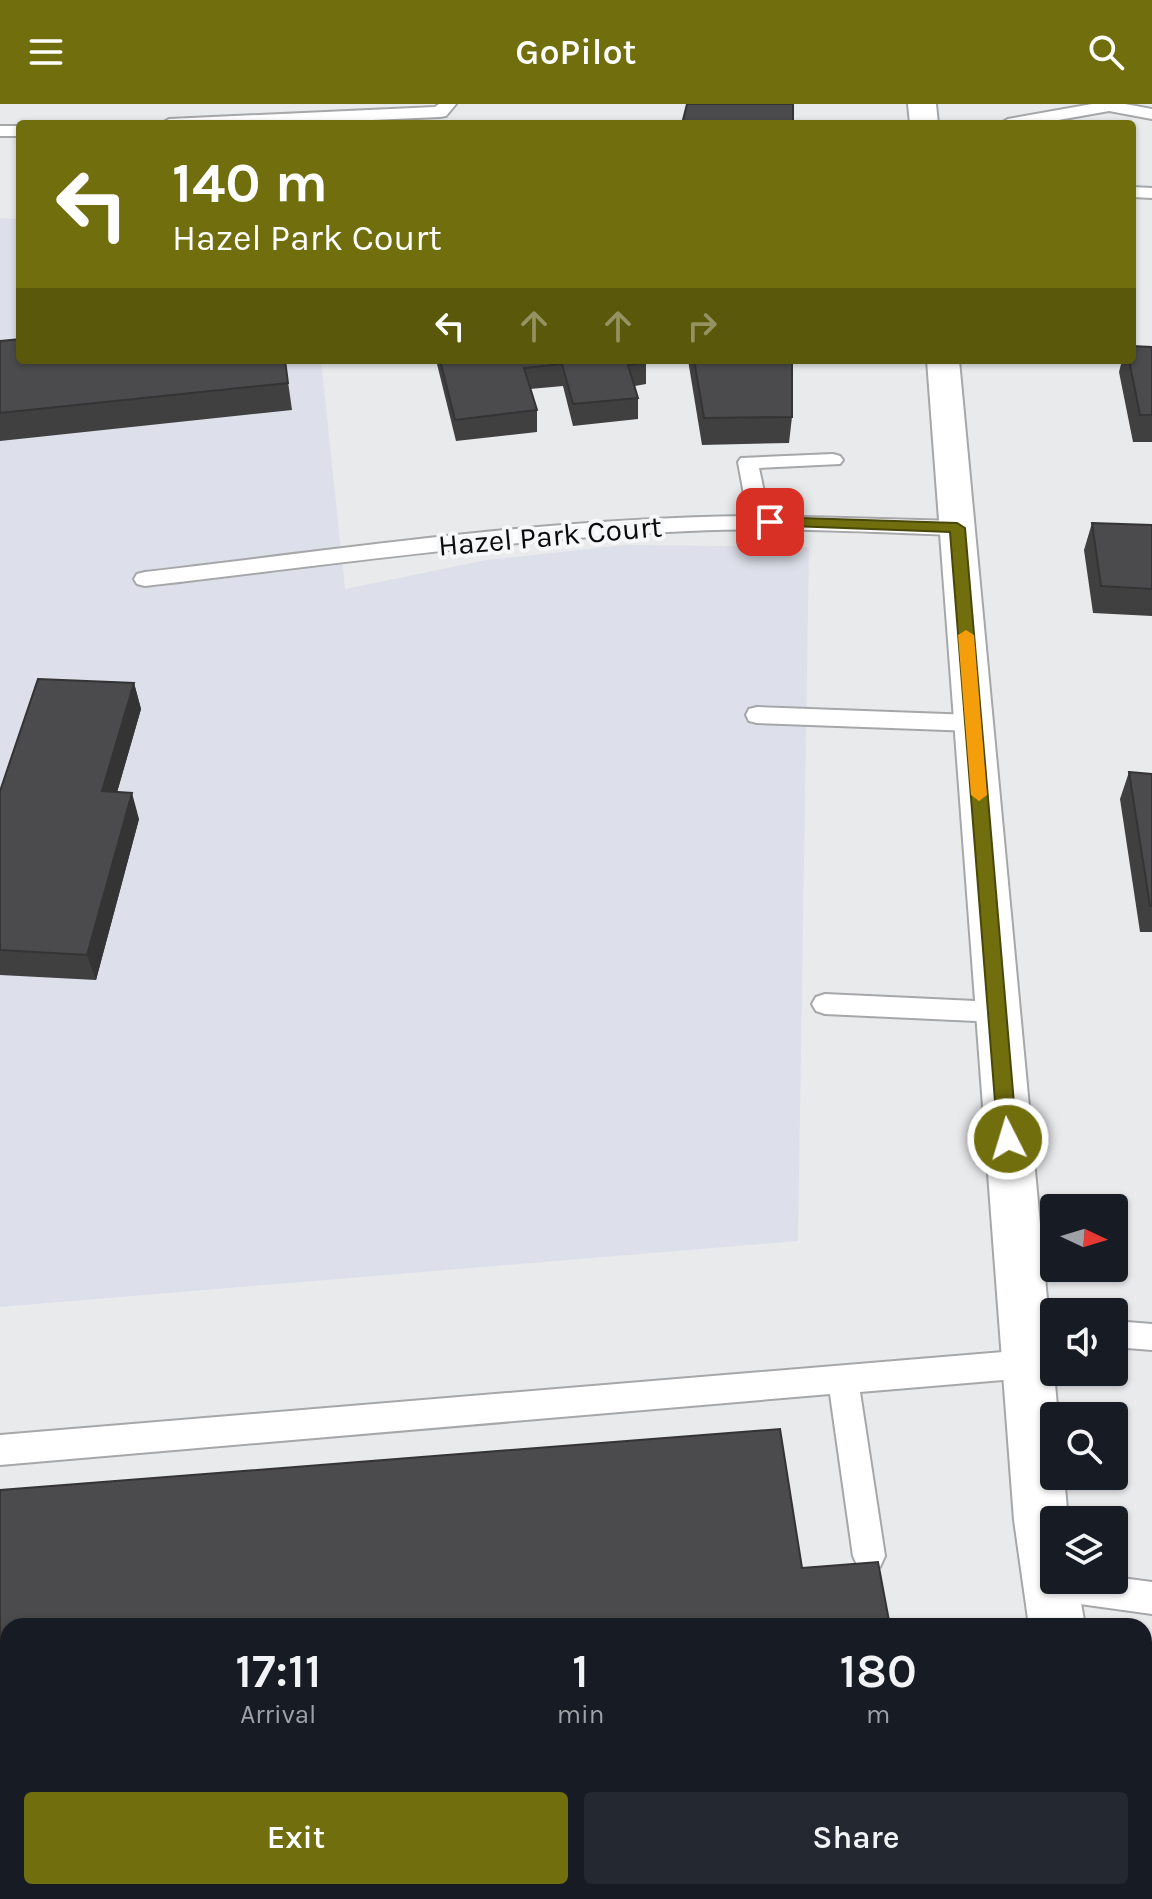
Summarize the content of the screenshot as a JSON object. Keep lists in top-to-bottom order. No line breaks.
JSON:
{"streets":{"lane":["Hazel Park Court"]},"north":"right","page":{"header":"GoPilot","turn":["140 m","Hazel Park Court"],"eta":["17:11","Arrival","1","min","180","m"],"buttons":["Exit","Share"]}}
